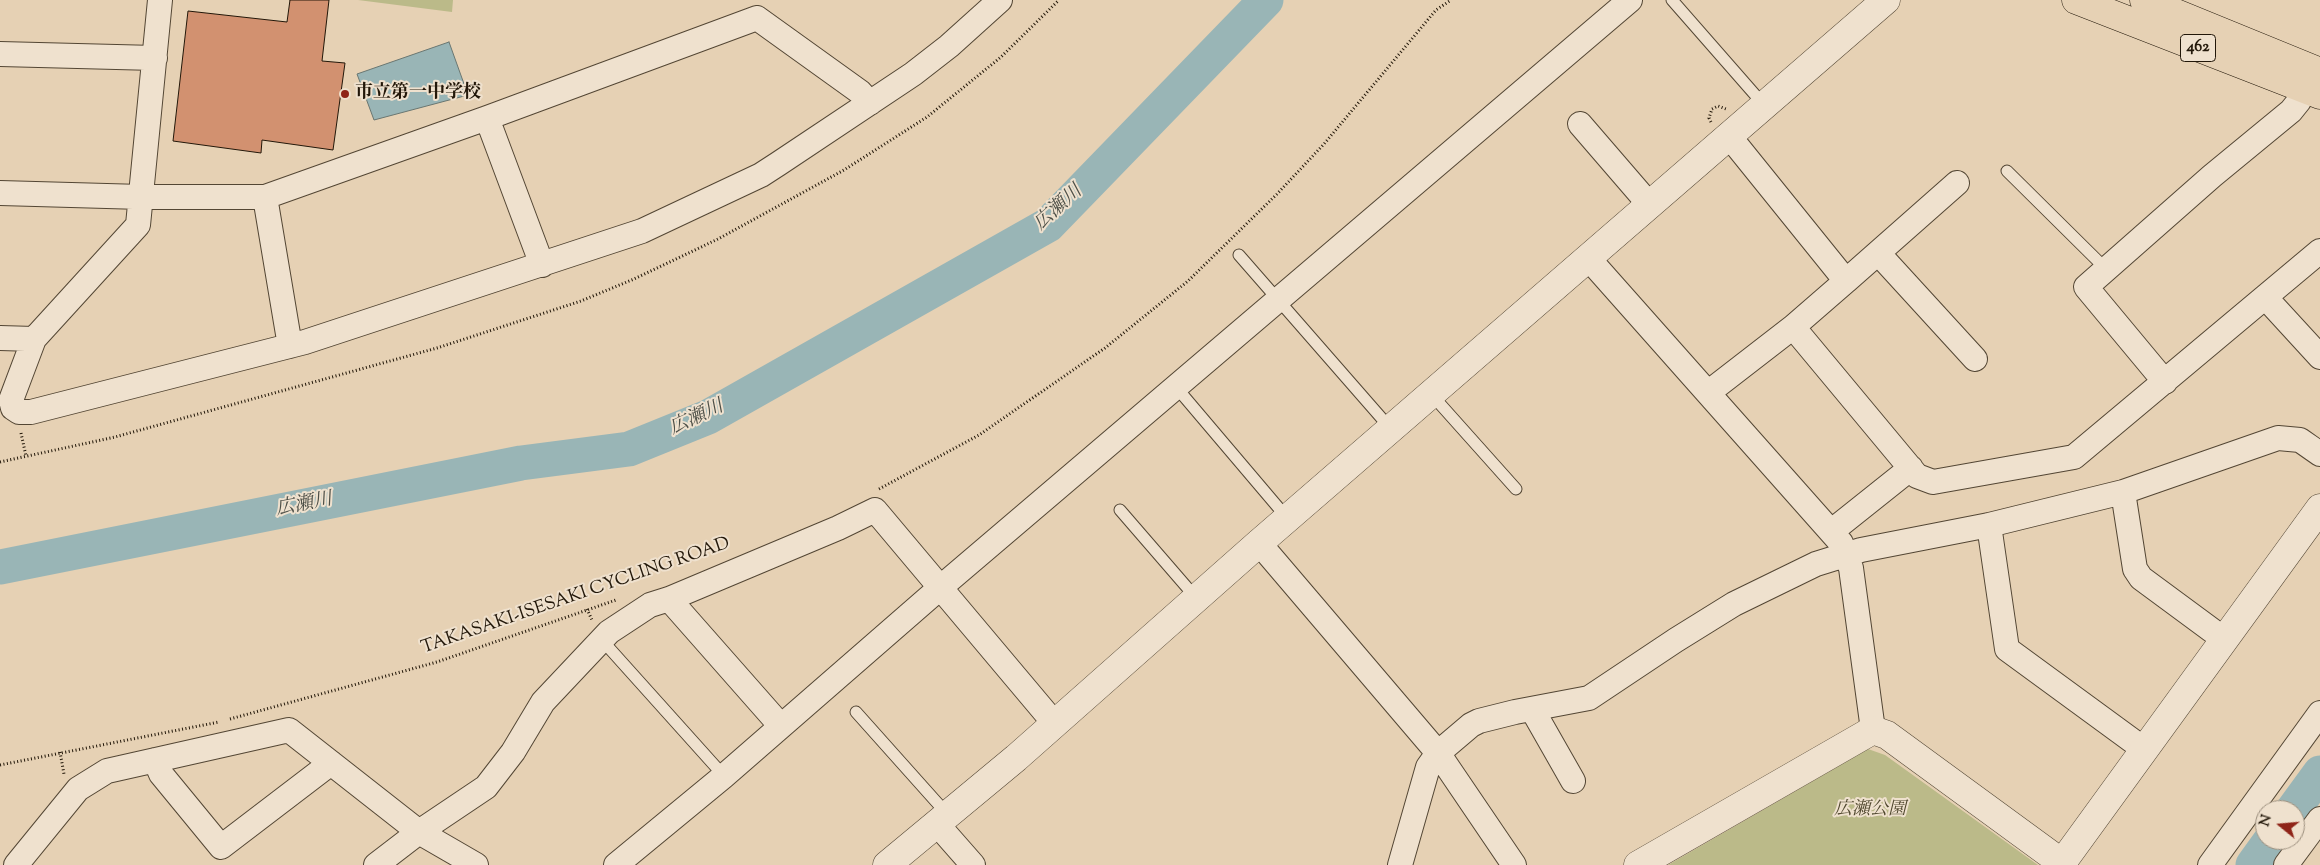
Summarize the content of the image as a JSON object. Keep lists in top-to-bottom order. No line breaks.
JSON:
{"streets":{"highway":["462"],"path":["TAKASAKI-ISESAKI CYCLING ROAD"]},"water":["広瀬川"],"parks":["広瀬公園"],"places":["市立第一中学校"],"north":"left"}
